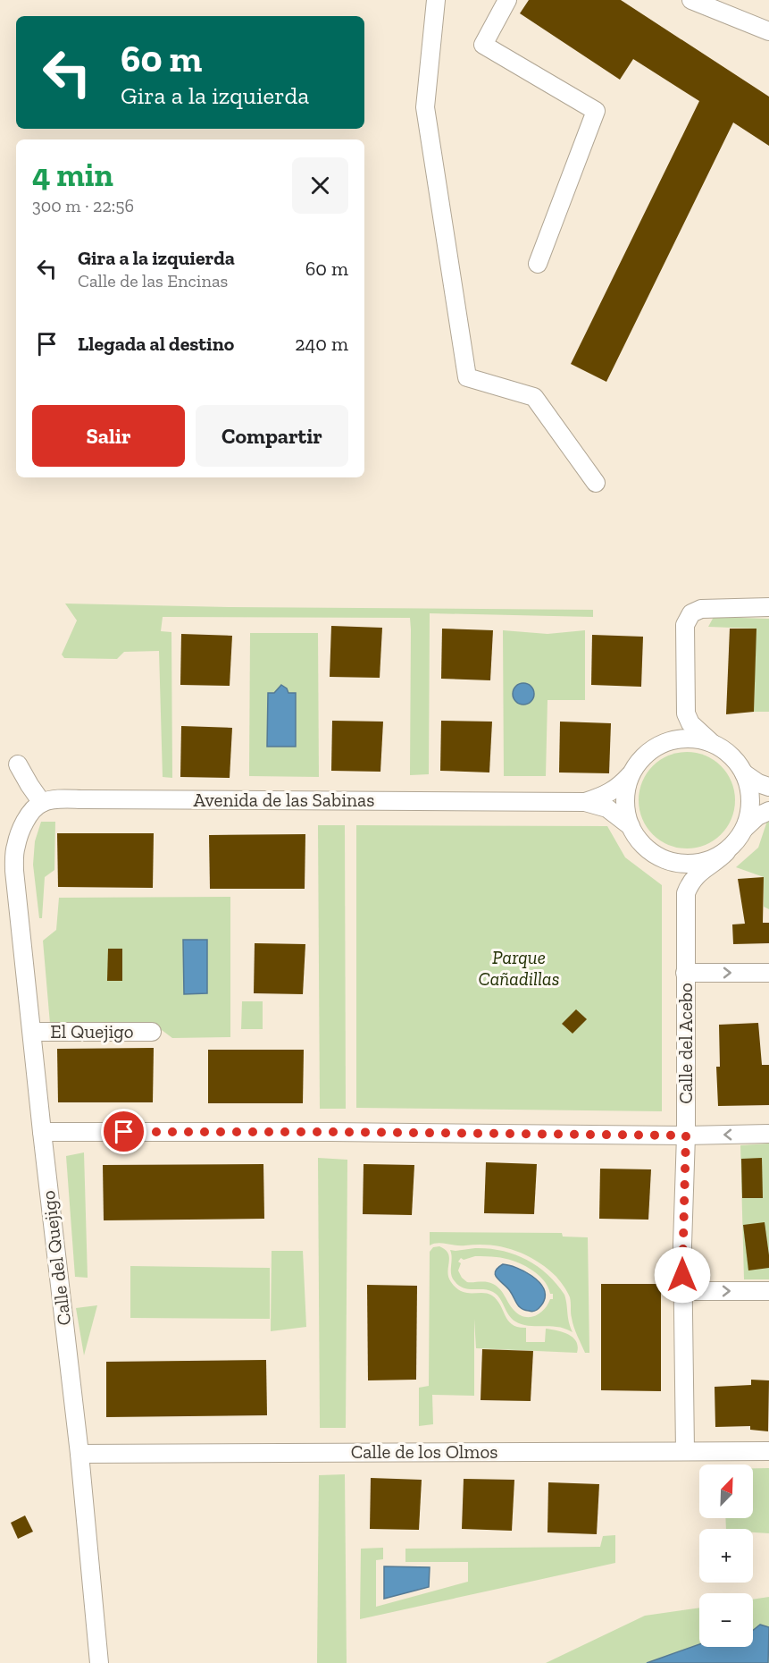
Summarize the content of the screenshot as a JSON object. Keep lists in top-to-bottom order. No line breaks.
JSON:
{"streets":{"street":["Avenida de las Sabinas","El Quejigo","Calle del Acebo","Calle del Quejigo","Calle de los Olmos"]},"crossings":[["Avenida de las Sabinas","Calle del Acebo"],["Avenida de las Sabinas","Calle del Quejigo"],["El Quejigo","Calle del Quejigo"],["Calle del Acebo","Calle de los Olmos"],["Calle del Quejigo","Calle de los Olmos"]],"parks":["Parque Cañadillas"],"north":"top right","page":{"turn":["60 m","Gira a la izquierda"],"heading":["4 min","300 m · 22:56"],"list":[{"name":"Gira a la izquierda","note":"Calle de las Encinas","value":"60 m"},{"name":"Llegada al destino","value":"240 m"}],"buttons":["Salir","Compartir"],"map_buttons":["+","−"]}}
